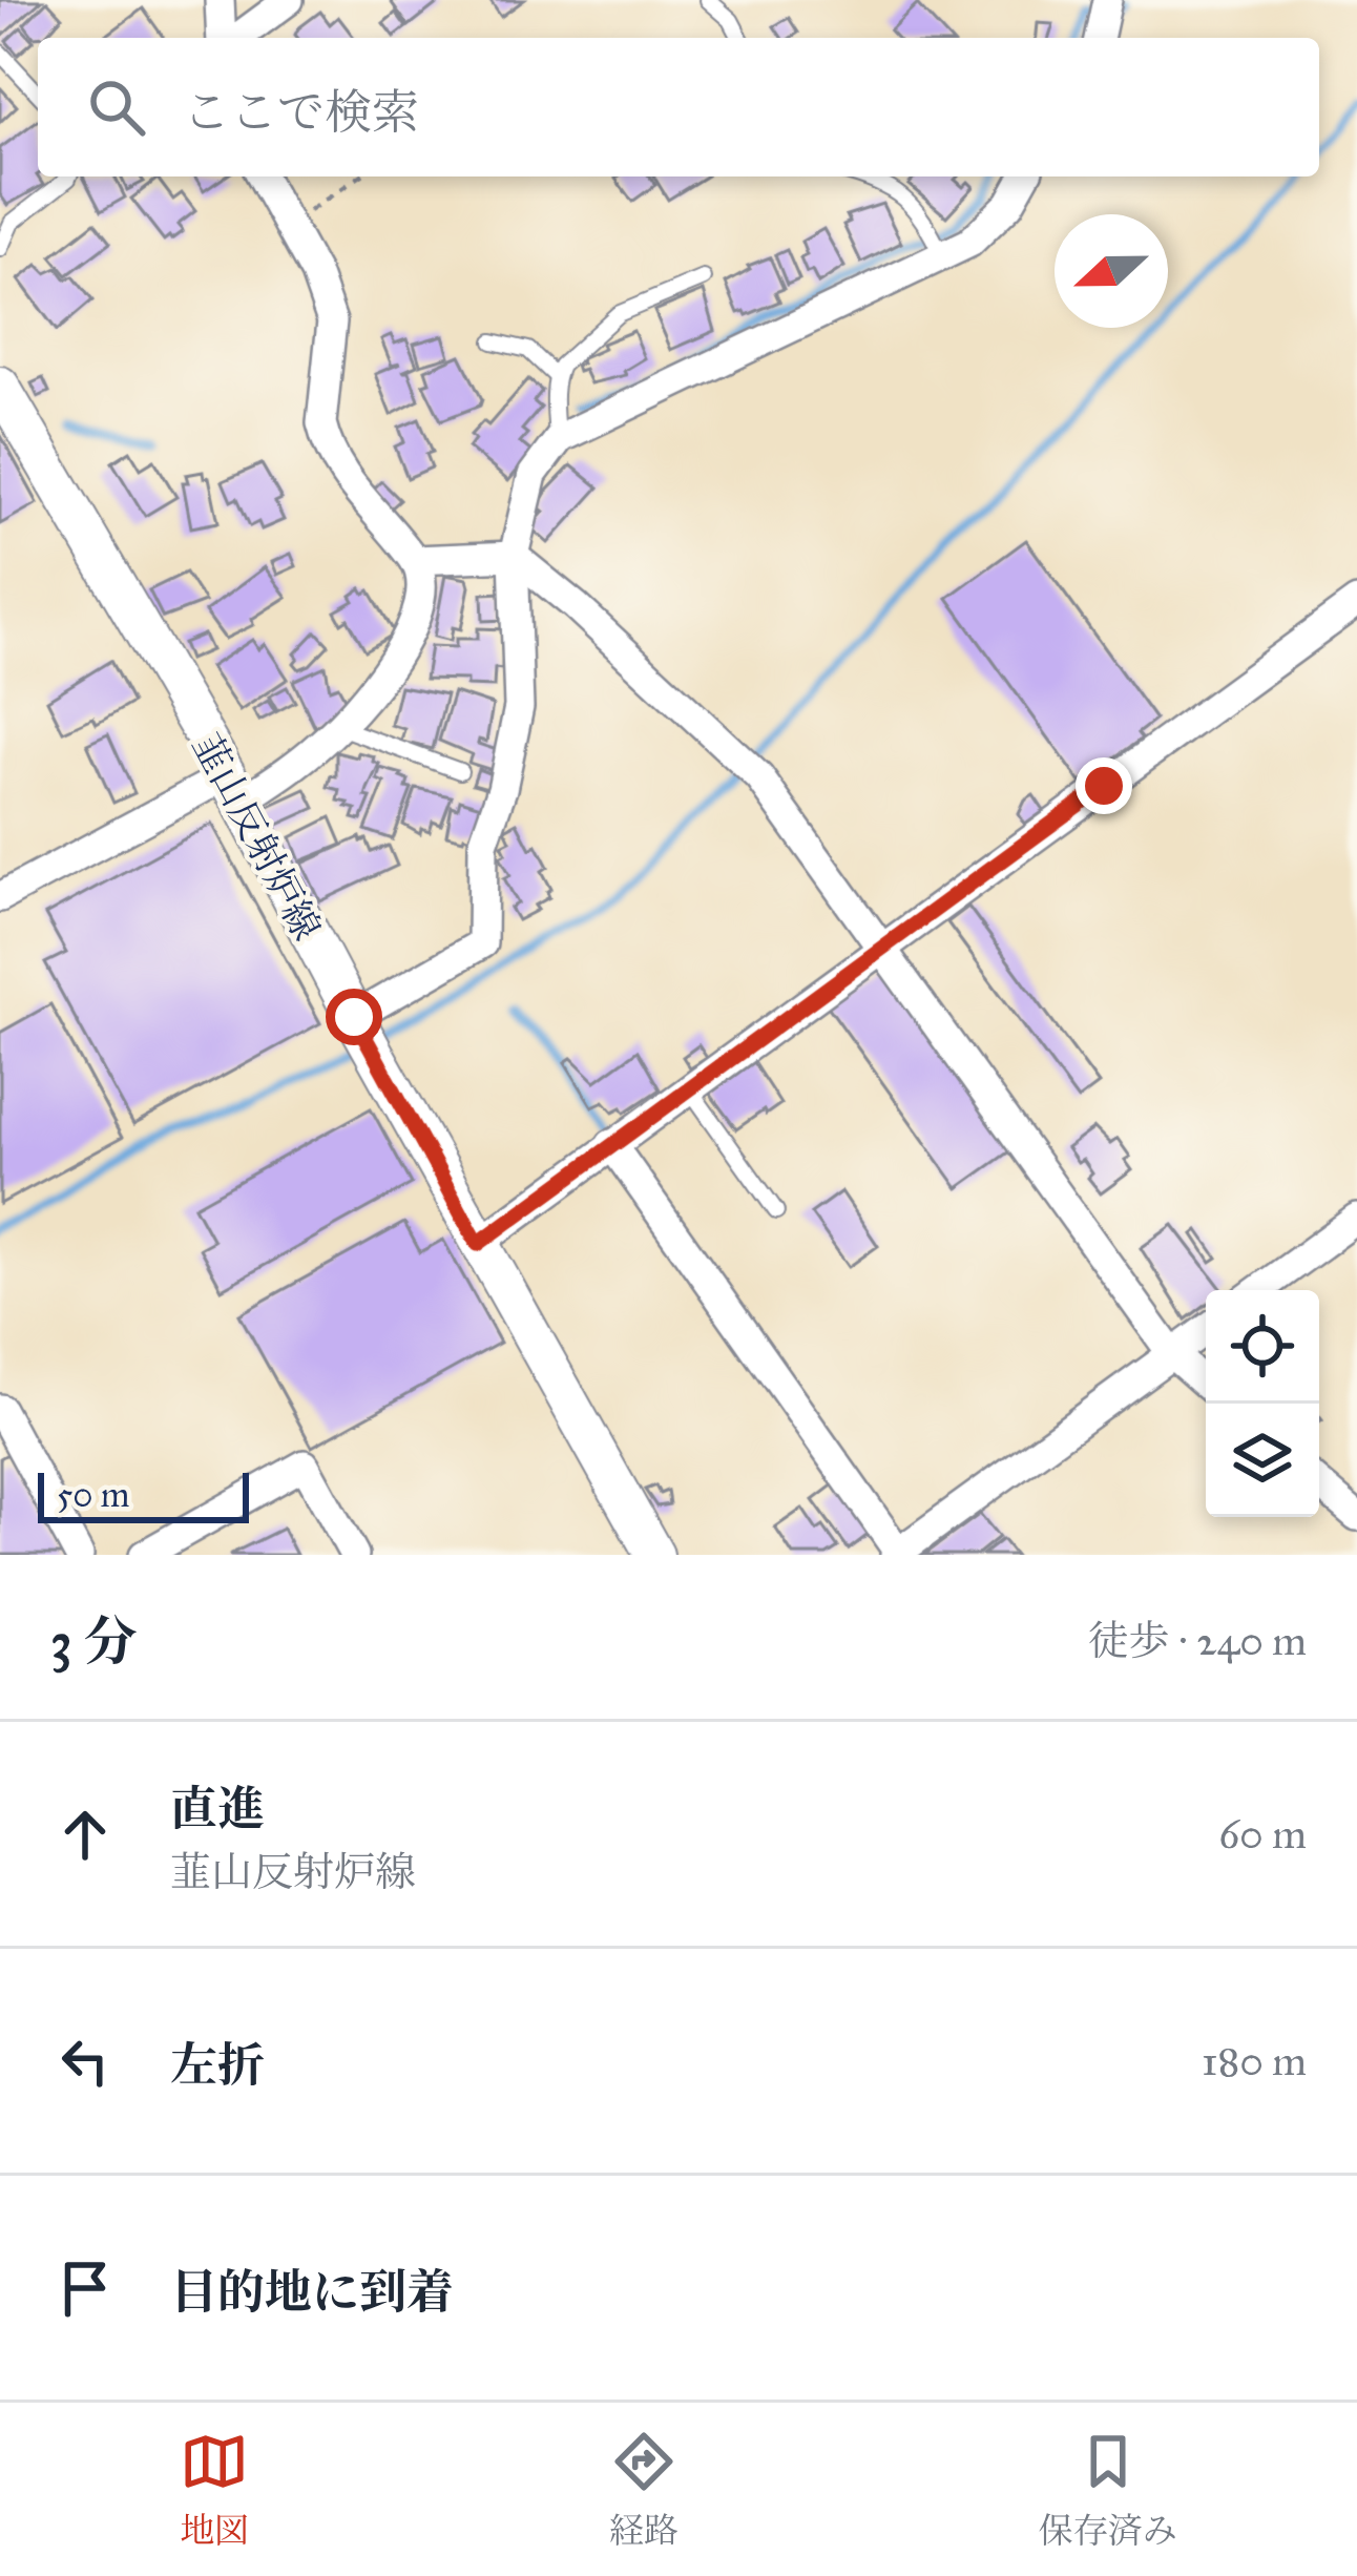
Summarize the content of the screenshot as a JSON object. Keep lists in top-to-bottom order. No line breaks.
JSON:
{"streets":{"main road":["韮山反射炉線"]},"scale_bar":"50 m","north":"left","page":{"search":"ここで検索","scale":"50 m","heading":["3 分","徒歩 · 240 m"],"list":[["直進","韮山反射炉線","60 m"],["左折","180 m"],"目的地に到着"],"nav":["地図","経路","保存済み"]}}
